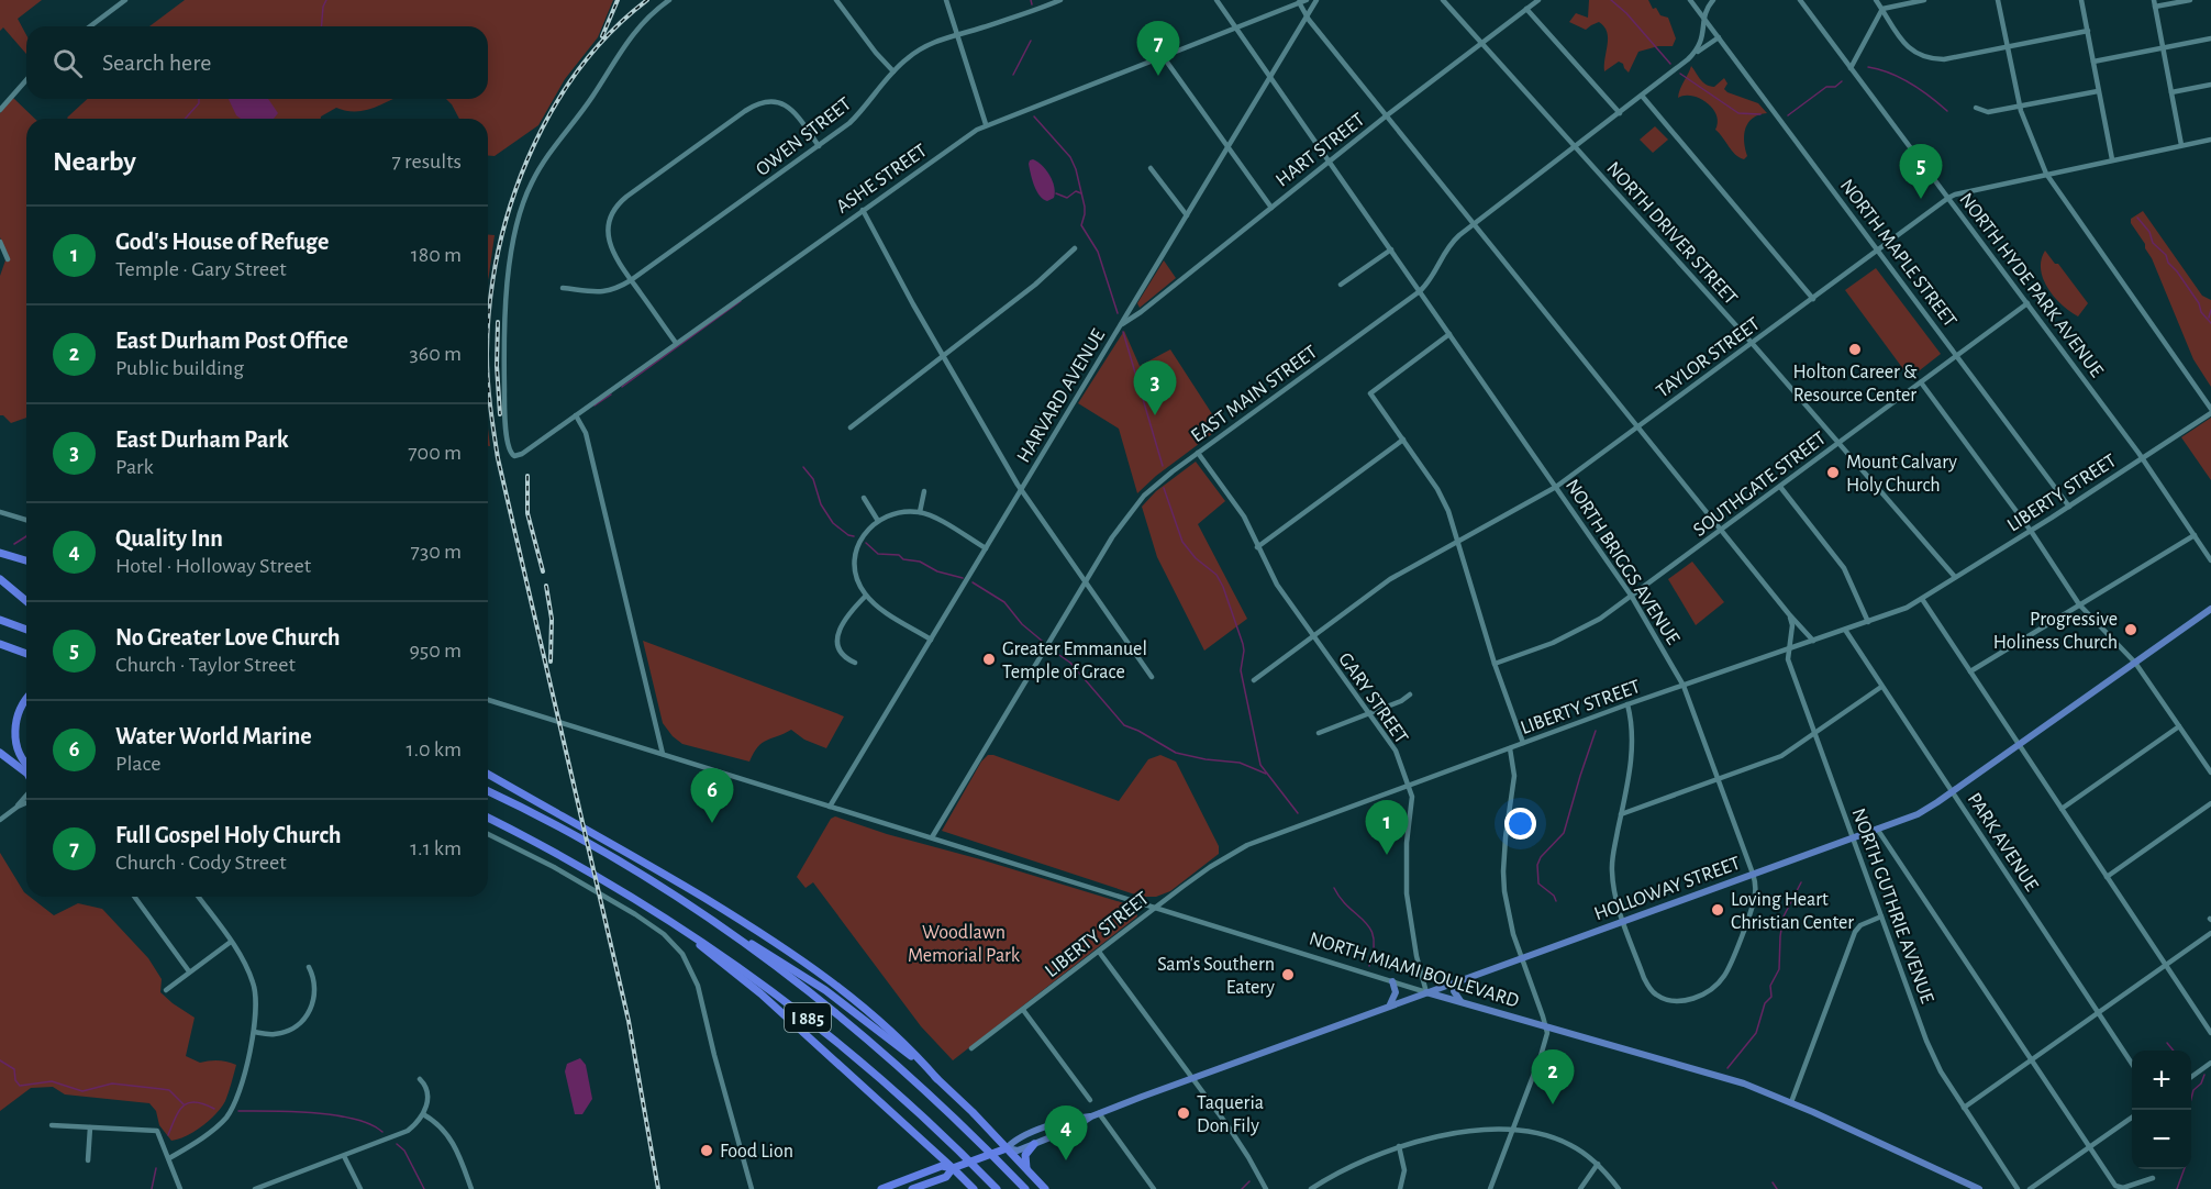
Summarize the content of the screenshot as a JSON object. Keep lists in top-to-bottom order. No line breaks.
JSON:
{"streets":{"highway":["HOLLOWAY STREET","I 885"],"main road":["NORTH MIAMI BOULEVARD"],"street":["OWEN STREET","HART STREET","ASHE STREET","NORTH DRIVER STREET","NORTH MAPLE STREET","NORTH HYDE PARK AVENUE","TAYLOR STREET","EAST MAIN STREET","HARVARD AVENUE","SOUTHGATE STREET","LIBERTY STREET","NORTH BRIGGS AVENUE","GARY STREET","PARK AVENUE","NORTH GUTHRIE AVENUE"]},"crossings":[["HART STREET","NORTH DRIVER STREET"],["HART STREET","HARVARD AVENUE"],["HART STREET","NORTH BRIGGS AVENUE"],["ASHE STREET","NORTH BRIGGS AVENUE"],["NORTH DRIVER STREET","TAYLOR STREET"],["NORTH DRIVER STREET","EAST MAIN STREET"],["NORTH DRIVER STREET","SOUTHGATE STREET"],["NORTH DRIVER STREET","LIBERTY STREET"],["NORTH MAPLE STREET","TAYLOR STREET"],["NORTH MAPLE STREET","EAST MAIN STREET"],["NORTH MAPLE STREET","SOUTHGATE STREET"],["NORTH MAPLE STREET","LIBERTY STREET"],["NORTH HYDE PARK AVENUE","TAYLOR STREET"],["NORTH HYDE PARK AVENUE","SOUTHGATE STREET"],["NORTH HYDE PARK AVENUE","LIBERTY STREET"],["TAYLOR STREET","NORTH BRIGGS AVENUE"],["TAYLOR STREET","GARY STREET"],["EAST MAIN STREET","NORTH BRIGGS AVENUE"],["EAST MAIN STREET","GARY STREET"],["EAST MAIN STREET","NORTH MIAMI BOULEVARD"],["HARVARD AVENUE","NORTH BRIGGS AVENUE"],["HARVARD AVENUE","NORTH MIAMI BOULEVARD"],["SOUTHGATE STREET","NORTH BRIGGS AVENUE"],["LIBERTY STREET","NORTH BRIGGS AVENUE"],["LIBERTY STREET","GARY STREET"],["LIBERTY STREET","PARK AVENUE"],["LIBERTY STREET","NORTH GUTHRIE AVENUE"],["LIBERTY STREET","NORTH MIAMI BOULEVARD"],["NORTH BRIGGS AVENUE","HOLLOWAY STREET"],["GARY STREET","HOLLOWAY STREET"],["GARY STREET","NORTH MIAMI BOULEVARD"],["PARK AVENUE","HOLLOWAY STREET"],["HOLLOWAY STREET","NORTH GUTHRIE AVENUE"],["HOLLOWAY STREET","NORTH MIAMI BOULEVARD"]],"parks":["Woodlawn Memorial Park"],"places":["Holton Career & Resource Center","Mount Calvary Holy Church","Progressive Holiness Church","Greater Emmanuel Temple of Grace","Loving Heart Christian Center","Sam's Southern Eatery","Taqueria Don Fily","Food Lion"],"page":{"pins":["7","5","3","6","1","2","4"],"search":"Search here","heading":["Nearby","7 results"],"list":[{"mark":"1","name":"God's House of Refuge","note":"Temple · Gary Street","value":"180 m"},{"mark":"2","name":"East Durham Post Office","note":"Public building","value":"360 m"},{"mark":"3","name":"East Durham Park","note":"Park","value":"700 m"},{"mark":"4","name":"Quality Inn","note":"Hotel · Holloway Street","value":"730 m"},{"mark":"5","name":"No Greater Love Church","note":"Church · Taylor Street","value":"950 m"},{"mark":"6","name":"Water World Marine","note":"Place","value":"1.0 km"},{"mark":"7","name":"Full Gospel Holy Church","note":"Church · Cody Street","value":"1.1 km"}],"map_buttons":["+","−"]}}
